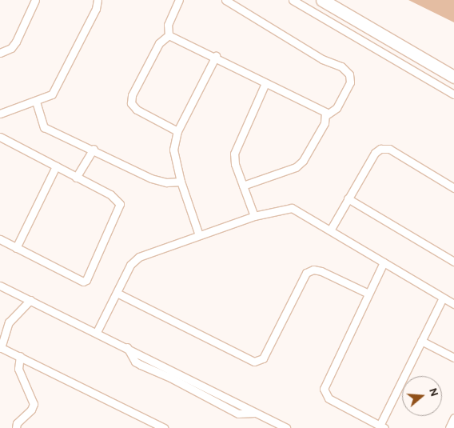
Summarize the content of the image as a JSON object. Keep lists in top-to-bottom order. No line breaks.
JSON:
{"north":"right"}
